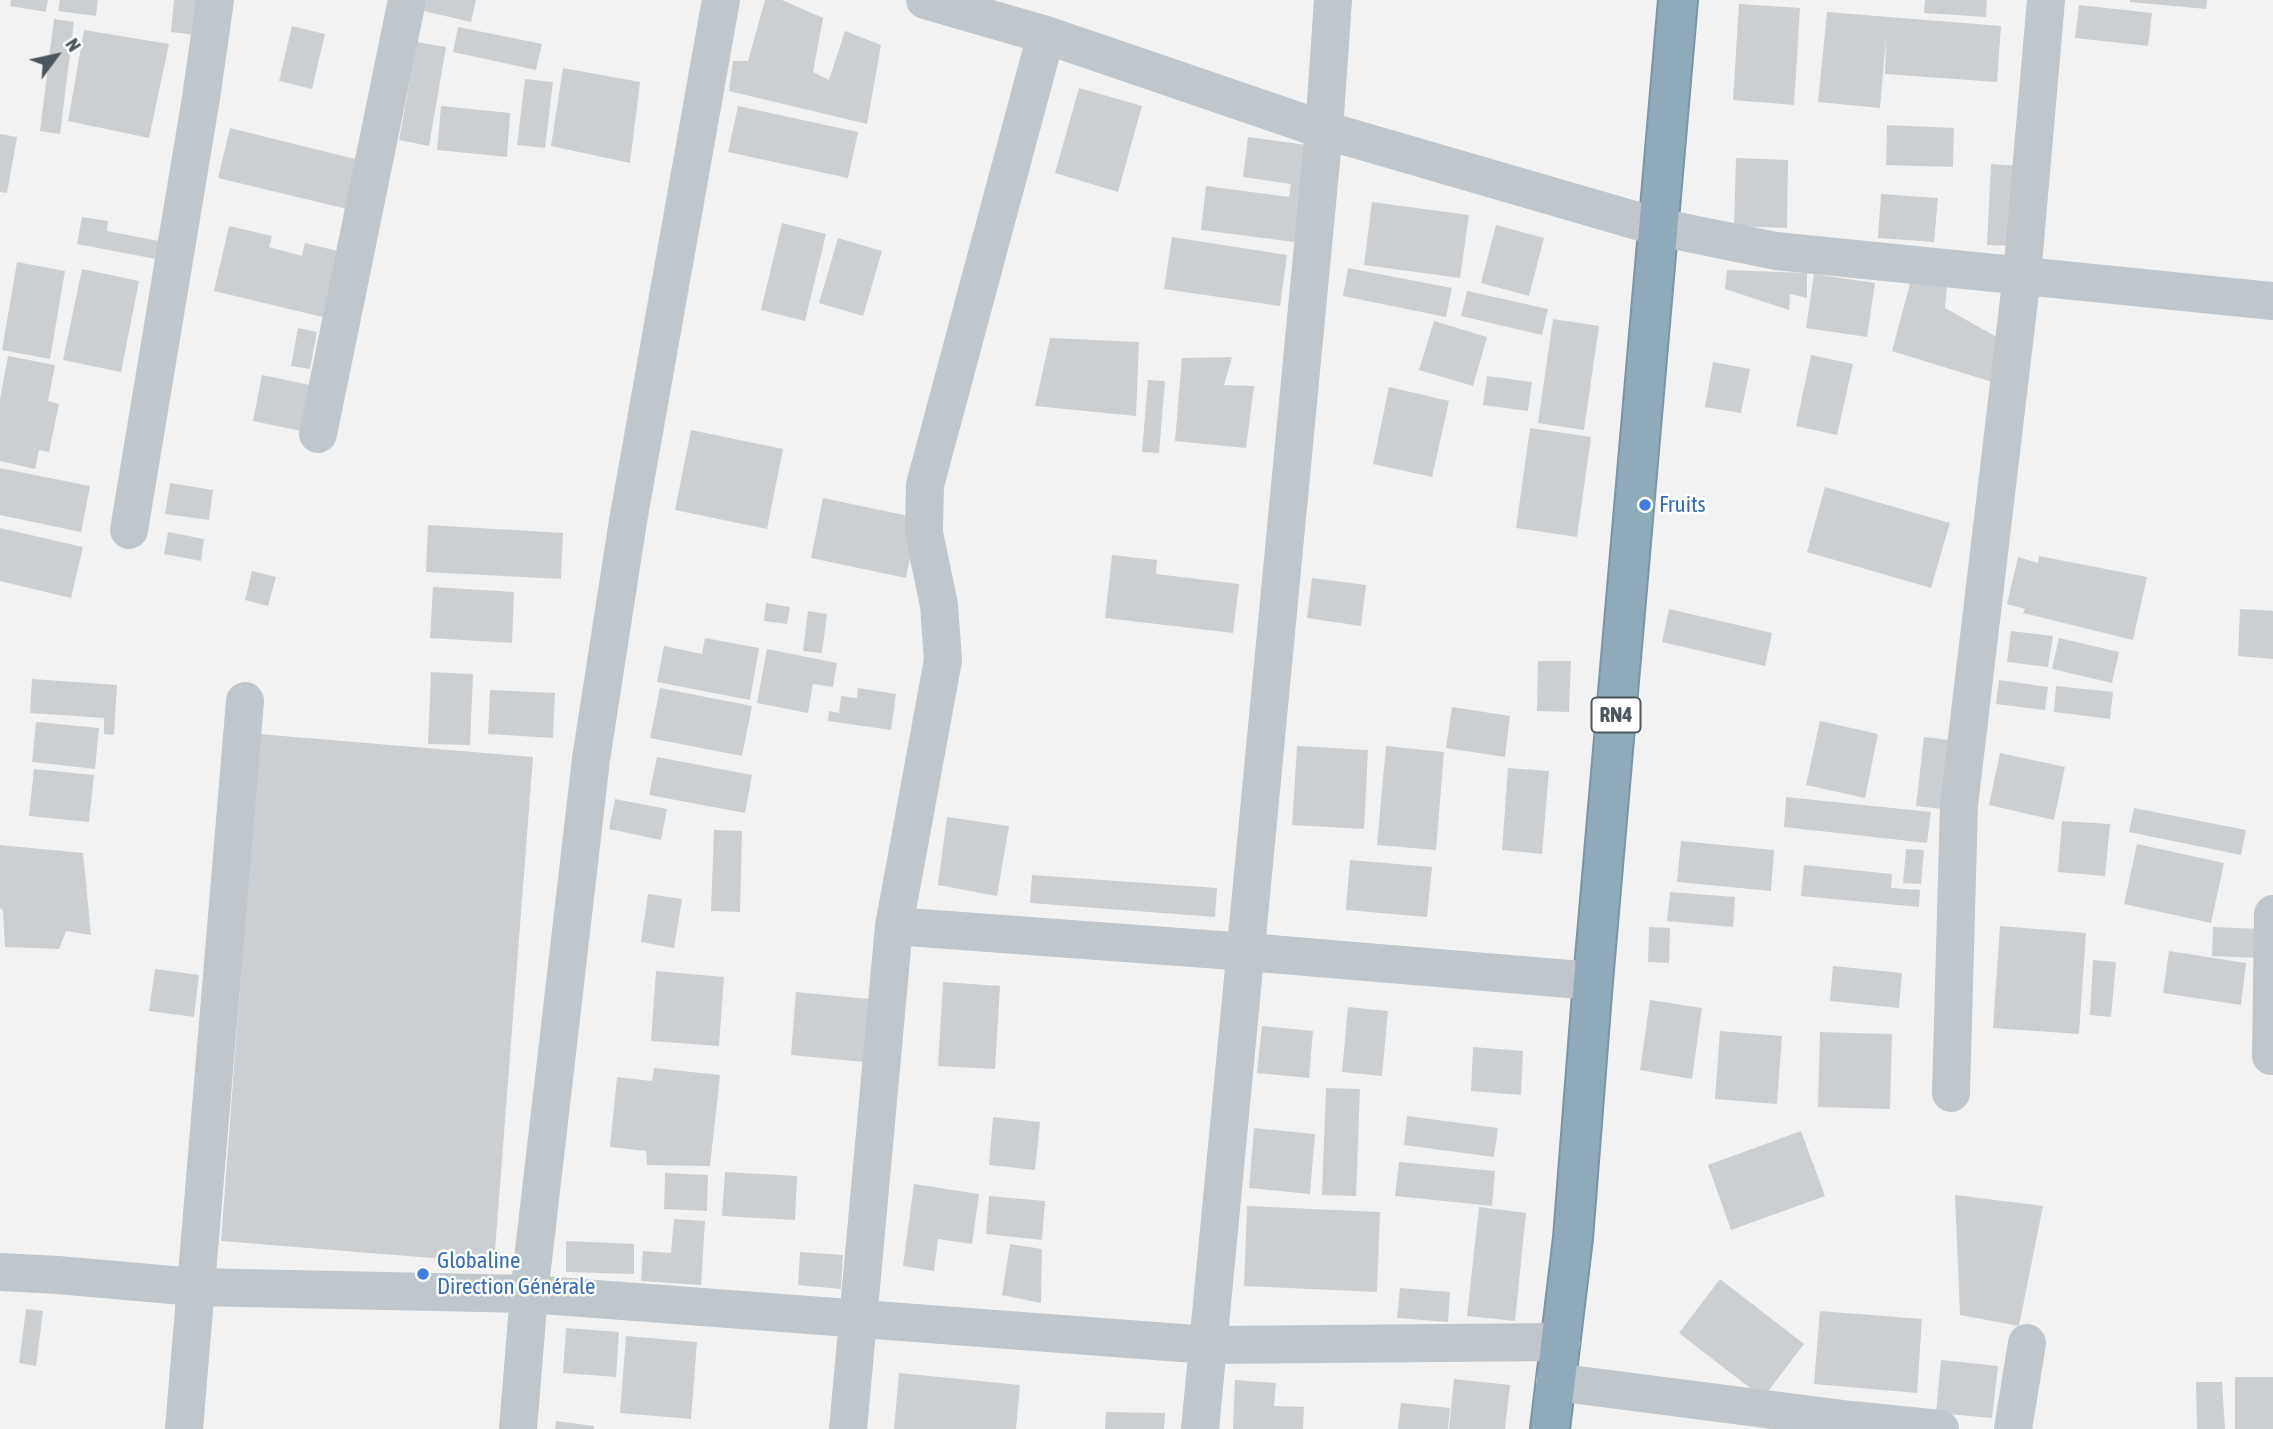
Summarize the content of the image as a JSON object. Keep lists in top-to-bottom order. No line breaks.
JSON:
{"streets":{"highway":["RN4"]},"places":["Fruits","Globaline Direction Générale"],"north":"top right"}
